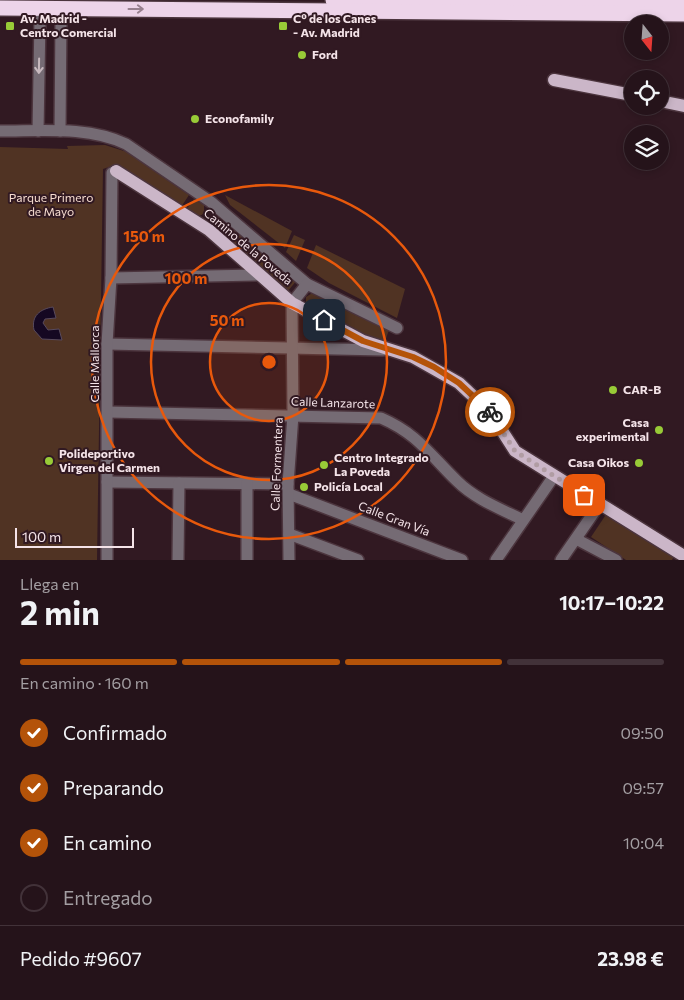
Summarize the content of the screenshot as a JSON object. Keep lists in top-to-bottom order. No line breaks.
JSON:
{"streets":{"main road":["Camino de la Poveda"],"street":["Calle Mallorca","Calle Lanzarote","Calle Formentera","Calle Gran Vía"]},"crossings":[["Camino de la Poveda","Calle Mallorca"],["Camino de la Poveda","Calle Formentera"],["Calle Mallorca","Calle Lanzarote"],["Calle Lanzarote","Calle Formentera"],["Calle Formentera","Calle Gran Vía"]],"parks":["Parque Primero de Mayo"],"places":{"transit":["Av. Madrid - Centro Comercial","Cº de los Canes - Av. Madrid"],"other":["Ford","Econofamily","CAR-B","Casa experimental","Polideportivo Virgen del Carmen","Casa Oikos","Centro Integrado La Poveda","Policía Local"]},"scale_bar":"100 m","north":"bottom","page":{"scale":"100 m","heading":["2 min","Llega en","10:17–10:22"],"panel":["Pedido #9607","23.98 €"],"bar":"En camino · 160 m","list":[["Confirmado","09:50"],["Preparando","09:57"],["En camino","10:04"],"Entregado"]},"rings":["150 m","100 m","50 m"]}
